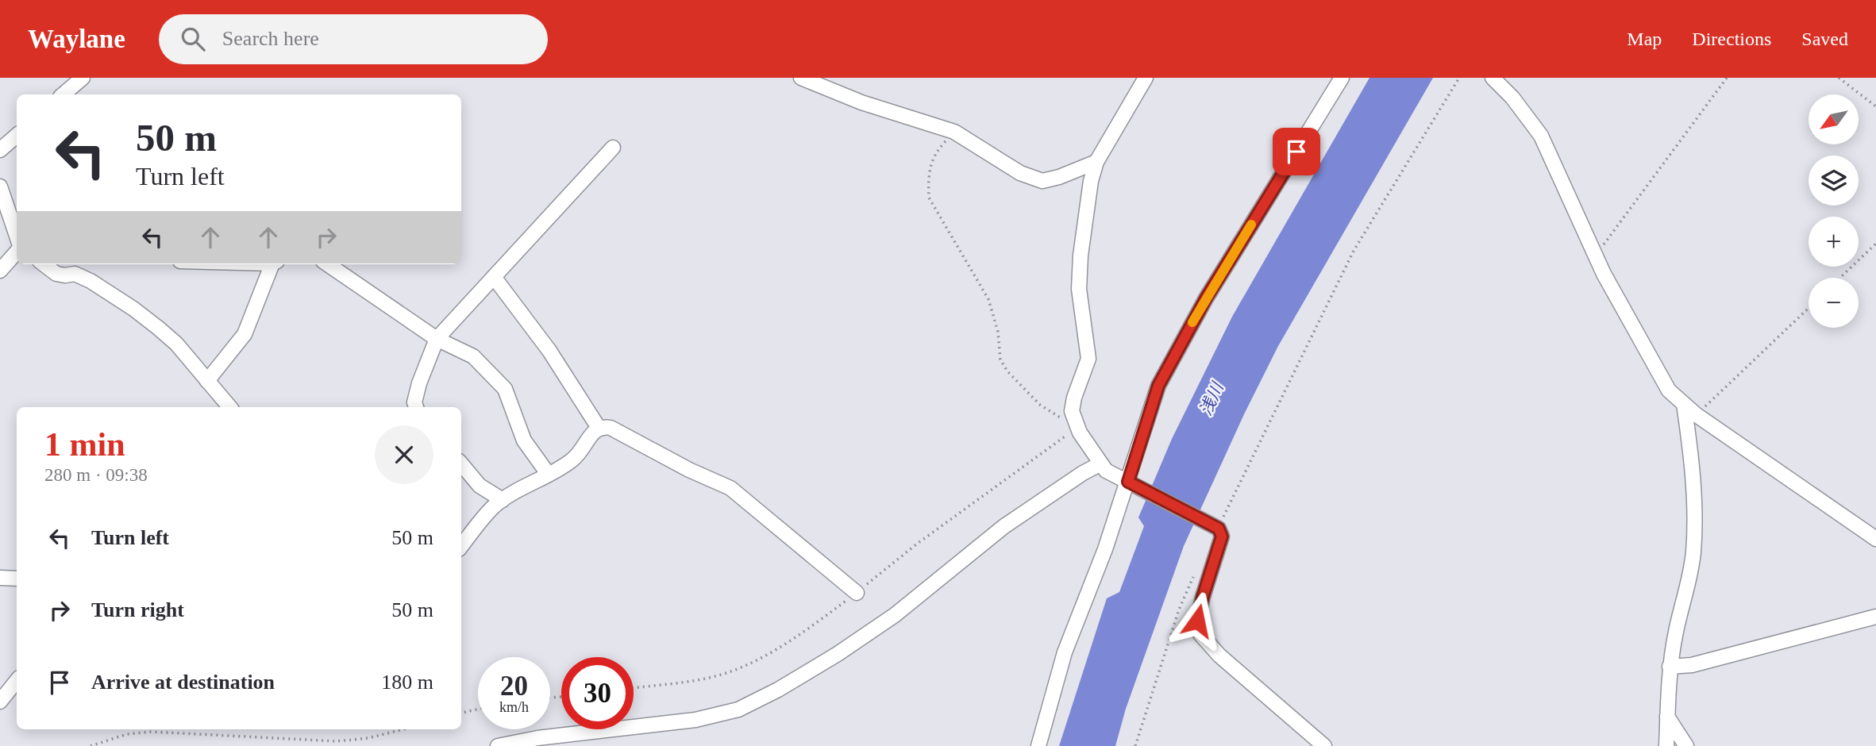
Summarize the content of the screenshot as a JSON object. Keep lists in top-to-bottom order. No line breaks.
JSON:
{"water":["浅川"],"north":"bottom left","page":{"header":"Waylane","search":"Search here","nav":["Map","Directions","Saved"],"map_buttons":["+","−"],"turn":["50 m","Turn left"],"heading":["1 min","280 m · 09:38"],"list":[{"name":"Turn left","value":"50 m"},{"name":"Turn right","value":"50 m"},{"name":"Arrive at destination","value":"180 m"}],"speed":"20 km/h","limit":"30"}}
